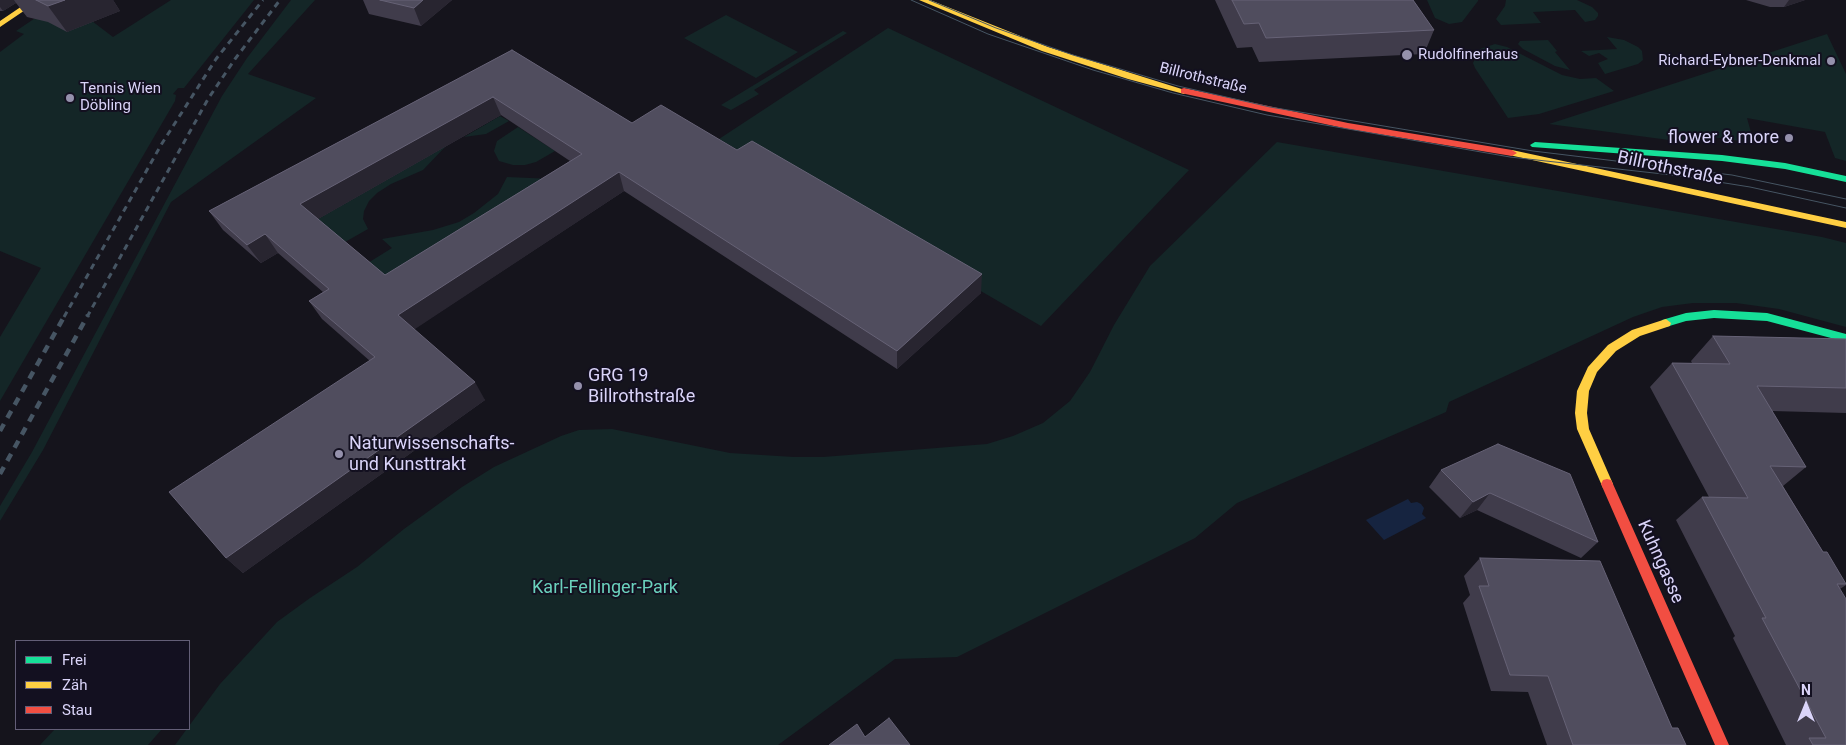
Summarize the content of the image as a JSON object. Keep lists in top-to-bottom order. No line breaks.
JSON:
{"streets":{"main road":["Billrothstraße","Kuhngasse"]},"parks":["Karl-Fellinger-Park"],"places":["Rudolfinerhaus","Richard-Eybner-Denkmal","Tennis Wien Döbling","flower & more","GRG 19 Billrothstraße","Naturwissenschafts- und Kunsttrakt"],"legend":["Frei","Zäh","Stau"],"north":"top"}
